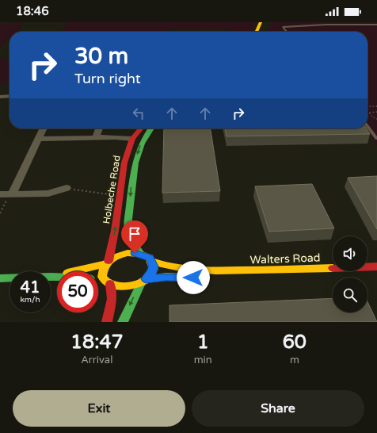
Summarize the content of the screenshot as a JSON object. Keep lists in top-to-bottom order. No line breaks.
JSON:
{"streets":{"street":["Holbeche Road","Walters Road"]},"crossings":[["Holbeche Road","Walters Road"]],"page":{"status":"18:46","turn":["30 m","Turn right"],"speed":"41 km/h","limit":"50","eta":["18:47","Arrival","1","min","60","m"],"buttons":["Exit","Share"]}}
